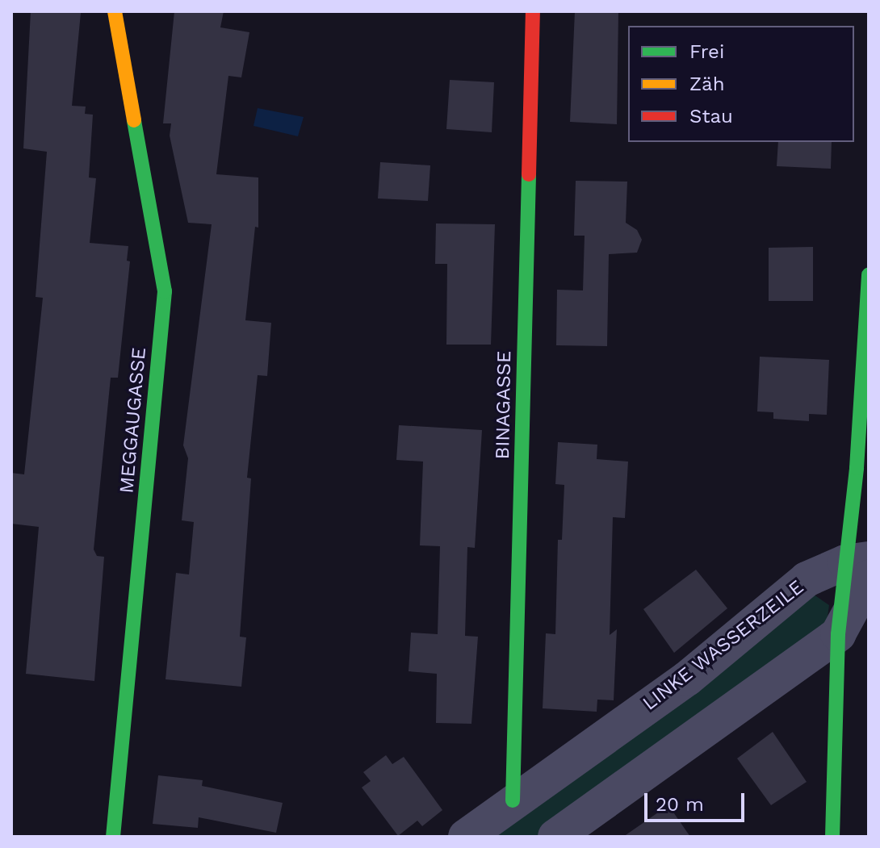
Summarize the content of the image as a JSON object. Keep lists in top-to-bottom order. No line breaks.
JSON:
{"streets":{"street":["BINAGASSE","MEGGAUGASSE","LINKE WASSERZEILE"]},"crossings":[["BINAGASSE","LINKE WASSERZEILE"]],"legend":["Frei","Zäh","Stau"],"scale_bar":"20 m"}
